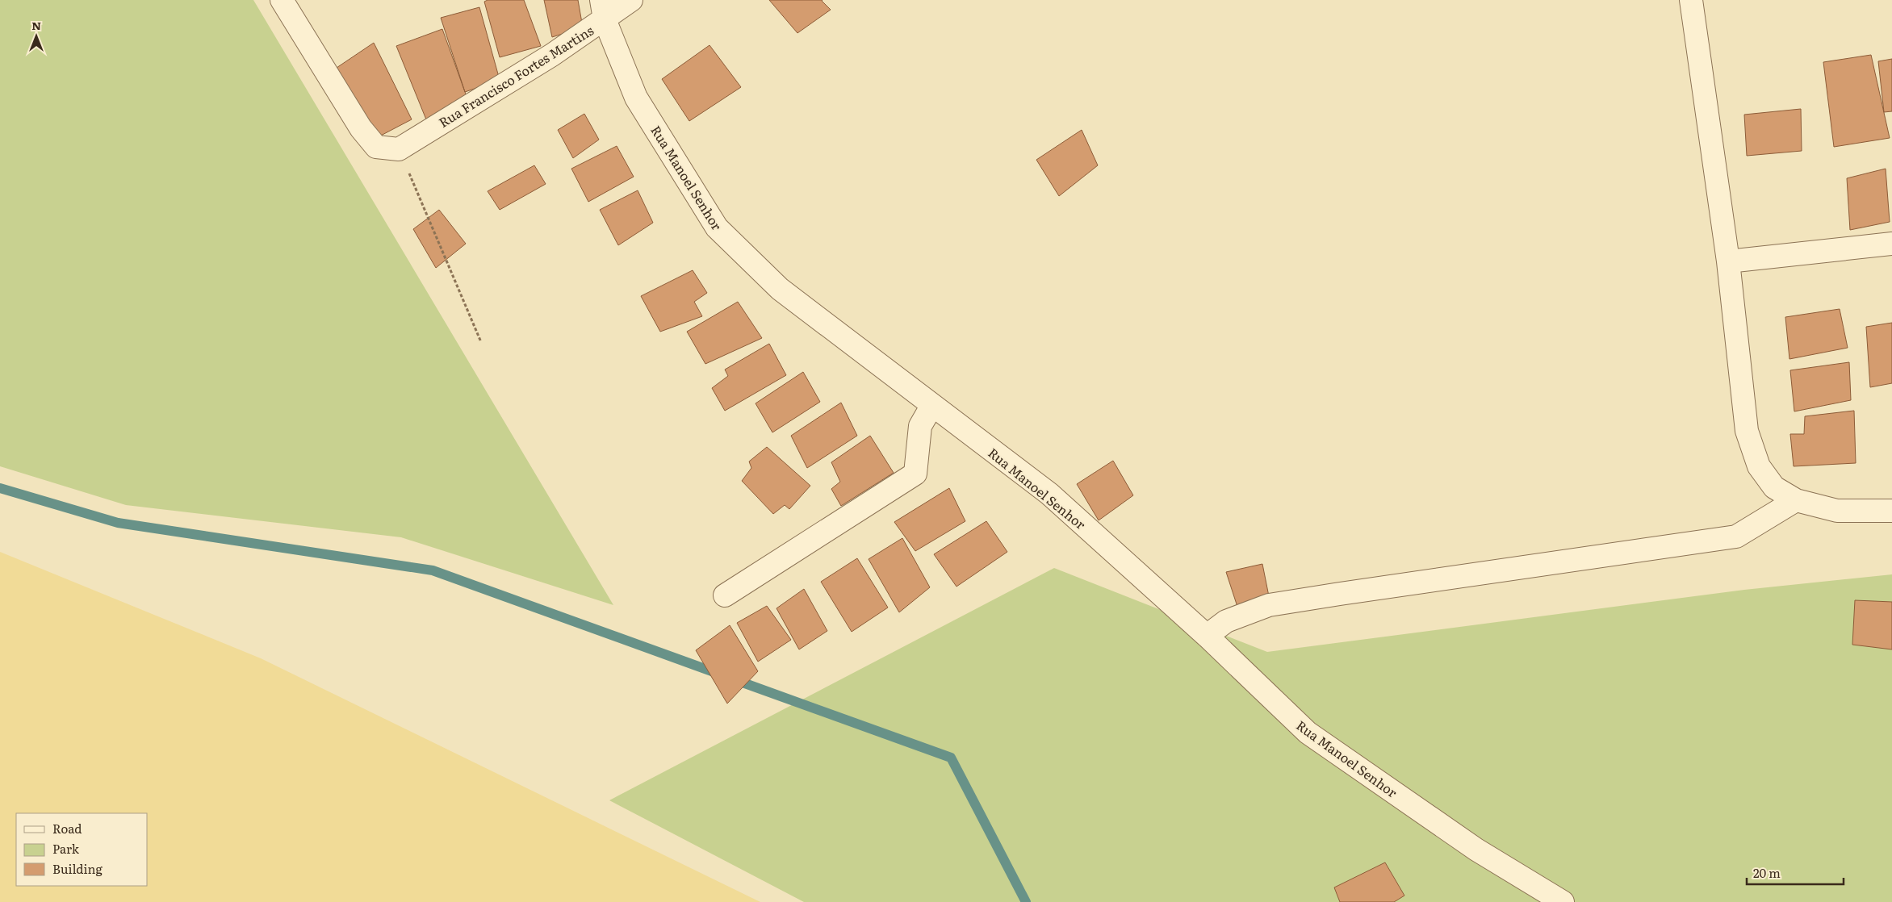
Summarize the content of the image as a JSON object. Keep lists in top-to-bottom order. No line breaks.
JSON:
{"streets":{"street":["Rua Francisco Fortes Martins","Rua Manoel Senhor"]},"crossings":[["Rua Francisco Fortes Martins","Rua Manoel Senhor"]],"legend":["Road","Park","Building"],"scale_bar":"20 m","north":"top"}
